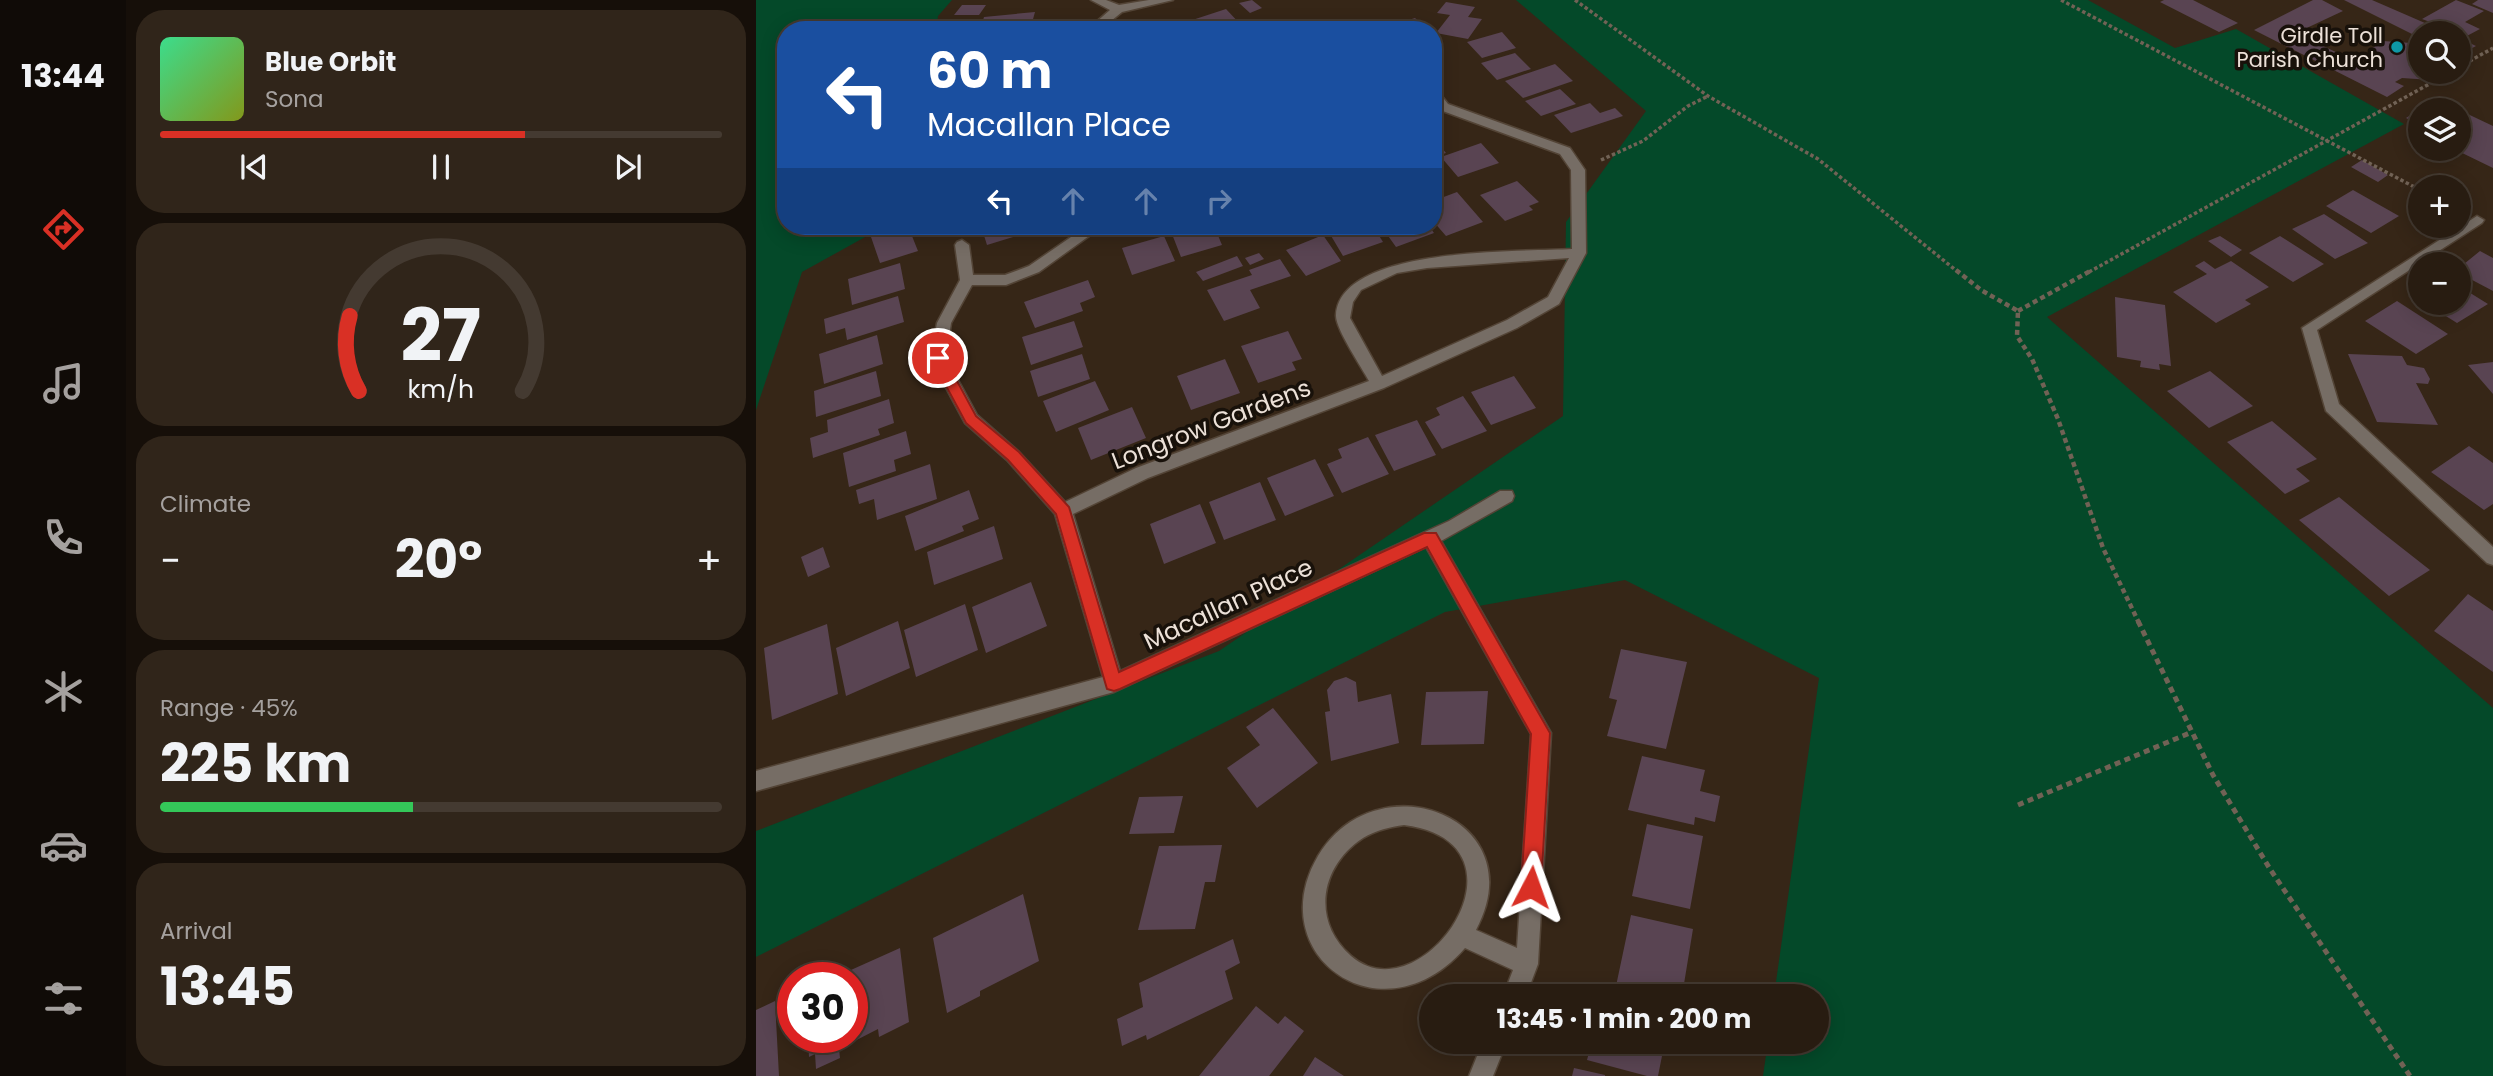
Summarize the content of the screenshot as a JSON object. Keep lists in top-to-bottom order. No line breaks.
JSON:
{"streets":{"street":["Longrow Gardens","Macallan Place"]},"places":["Girdle Toll Parish Church"],"page":{"tabs":"13:44","map_buttons":["+","−"],"turn":["60 m","Macallan Place"],"song":["Blue Orbit","Sona"],"tile":["Climate",["Range · 45%","225 km"],["Arrival","13:45"]],"heat":["−","20°","+"],"limit":"30","trip":"13:45 · 1 min · 200 m","gauge":["27","km/h"]}}
